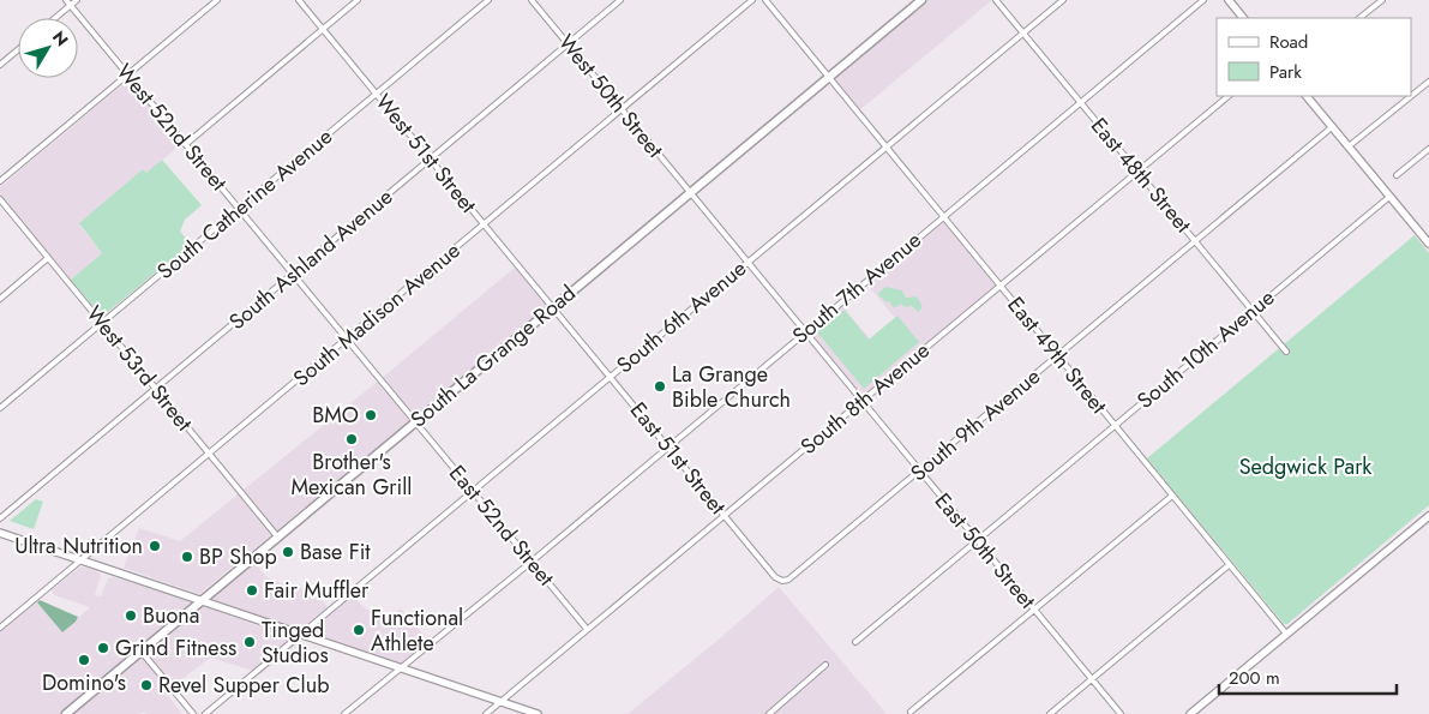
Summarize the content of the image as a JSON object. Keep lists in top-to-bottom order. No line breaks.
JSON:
{"streets":{"main road":["South La Grange Road"],"street":["West 50th Street","West 52nd Street","West 51st Street","East 48th Street","South Catherine Avenue","South Ashland Avenue","South 7th Avenue","South Madison Avenue","South 6th Avenue","South 10th Avenue","East 49th Street","West 53rd Street","South 8th Avenue","South 9th Avenue","East 51st Street","East 52nd Street","East 50th Street"]},"crossings":[["West 50th Street","South Ashland Avenue"],["West 50th Street","South Madison Avenue"],["West 50th Street","South La Grange Road"],["West 50th Street","East 50th Street"],["West 52nd Street","South Catherine Avenue"],["West 52nd Street","South Ashland Avenue"],["West 52nd Street","South Madison Avenue"],["West 52nd Street","South La Grange Road"],["West 52nd Street","East 52nd Street"],["West 51st Street","South Catherine Avenue"],["West 51st Street","South Ashland Avenue"],["West 51st Street","South Madison Avenue"],["West 51st Street","South La Grange Road"],["West 51st Street","East 51st Street"],["East 48th Street","South 7th Avenue"],["East 48th Street","South 6th Avenue"],["East 48th Street","South 10th Avenue"],["East 48th Street","South 8th Avenue"],["East 48th Street","South 9th Avenue"],["South Catherine Avenue","West 53rd Street"],["South Ashland Avenue","West 53rd Street"],["South 7th Avenue","East 49th Street"],["South 7th Avenue","East 51st Street"],["South 7th Avenue","East 52nd Street"],["South 7th Avenue","East 50th Street"],["South Madison Avenue","West 53rd Street"],["South 6th Avenue","East 49th Street"],["South 6th Avenue","East 51st Street"],["South 6th Avenue","East 52nd Street"],["South 6th Avenue","East 50th Street"],["South 10th Avenue","East 49th Street"],["South 10th Avenue","East 50th Street"],["East 49th Street","South La Grange Road"],["East 49th Street","South 8th Avenue"],["East 49th Street","South 9th Avenue"],["South La Grange Road","West 53rd Street"],["South La Grange Road","East 51st Street"],["South La Grange Road","East 52nd Street"],["South La Grange Road","East 50th Street"],["South 8th Avenue","East 51st Street"],["South 8th Avenue","East 52nd Street"],["South 8th Avenue","East 50th Street"],["South 9th Avenue","East 51st Street"],["South 9th Avenue","East 50th Street"]],"parks":["Sedgwick Park"],"places":["La Grange Bible Church","BMO","Brother's Mexican Grill","Ultra Nutrition","Base Fit","BP Shop","Fair Muffler","Buona","Functional Athlete","Tinged Studios","Grind Fitness","Domino's","Revel Supper Club"],"legend":["Road","Park"],"scale_bar":"200 m","north":"top right"}
